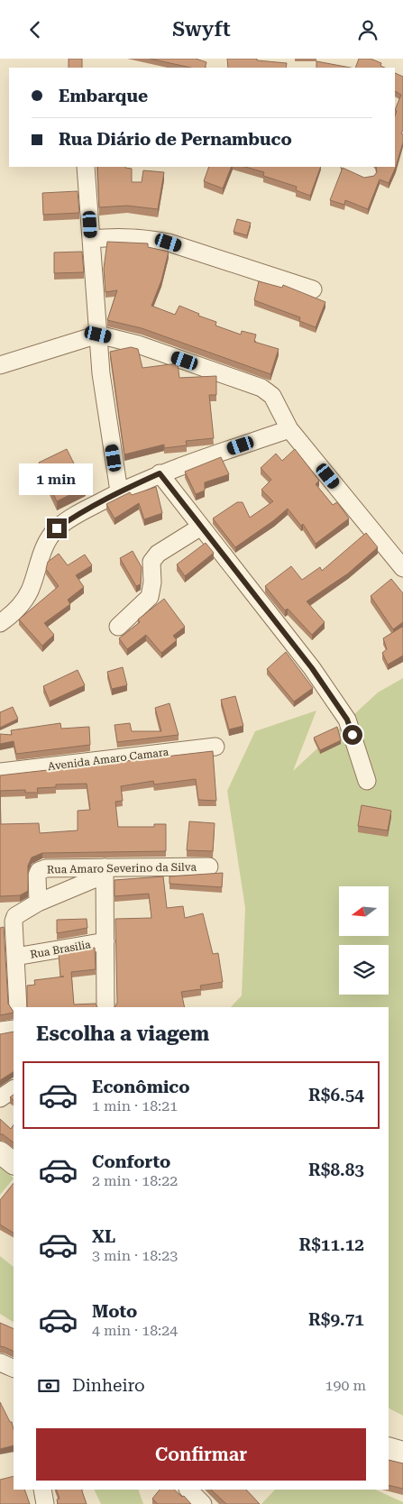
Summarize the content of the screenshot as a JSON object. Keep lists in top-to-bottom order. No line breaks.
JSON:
{"streets":{"street":["Avenida Amaro Camara","Rua Amaro Severino da Silva","Rua Brasilia"]},"crossings":[["Rua Amaro Severino da Silva","Rua Brasilia"]],"north":"left","page":{"header":"Swyft","banner":["Embarque","Rua Diário de Pernambuco"],"bubble":"1 min","heading":"Escolha a viagem","list":[{"name":"Econômico","note":"1 min · 18:21","value":"R$6.54"},{"name":"Conforto","note":"2 min · 18:22","value":"R$8.83"},{"name":"XL","note":"3 min · 18:23","value":"R$11.12"},{"name":"Moto","note":"4 min · 18:24","value":"R$9.71"}],"pay":["Dinheiro","190 m"],"buttons":"Confirmar"}}
